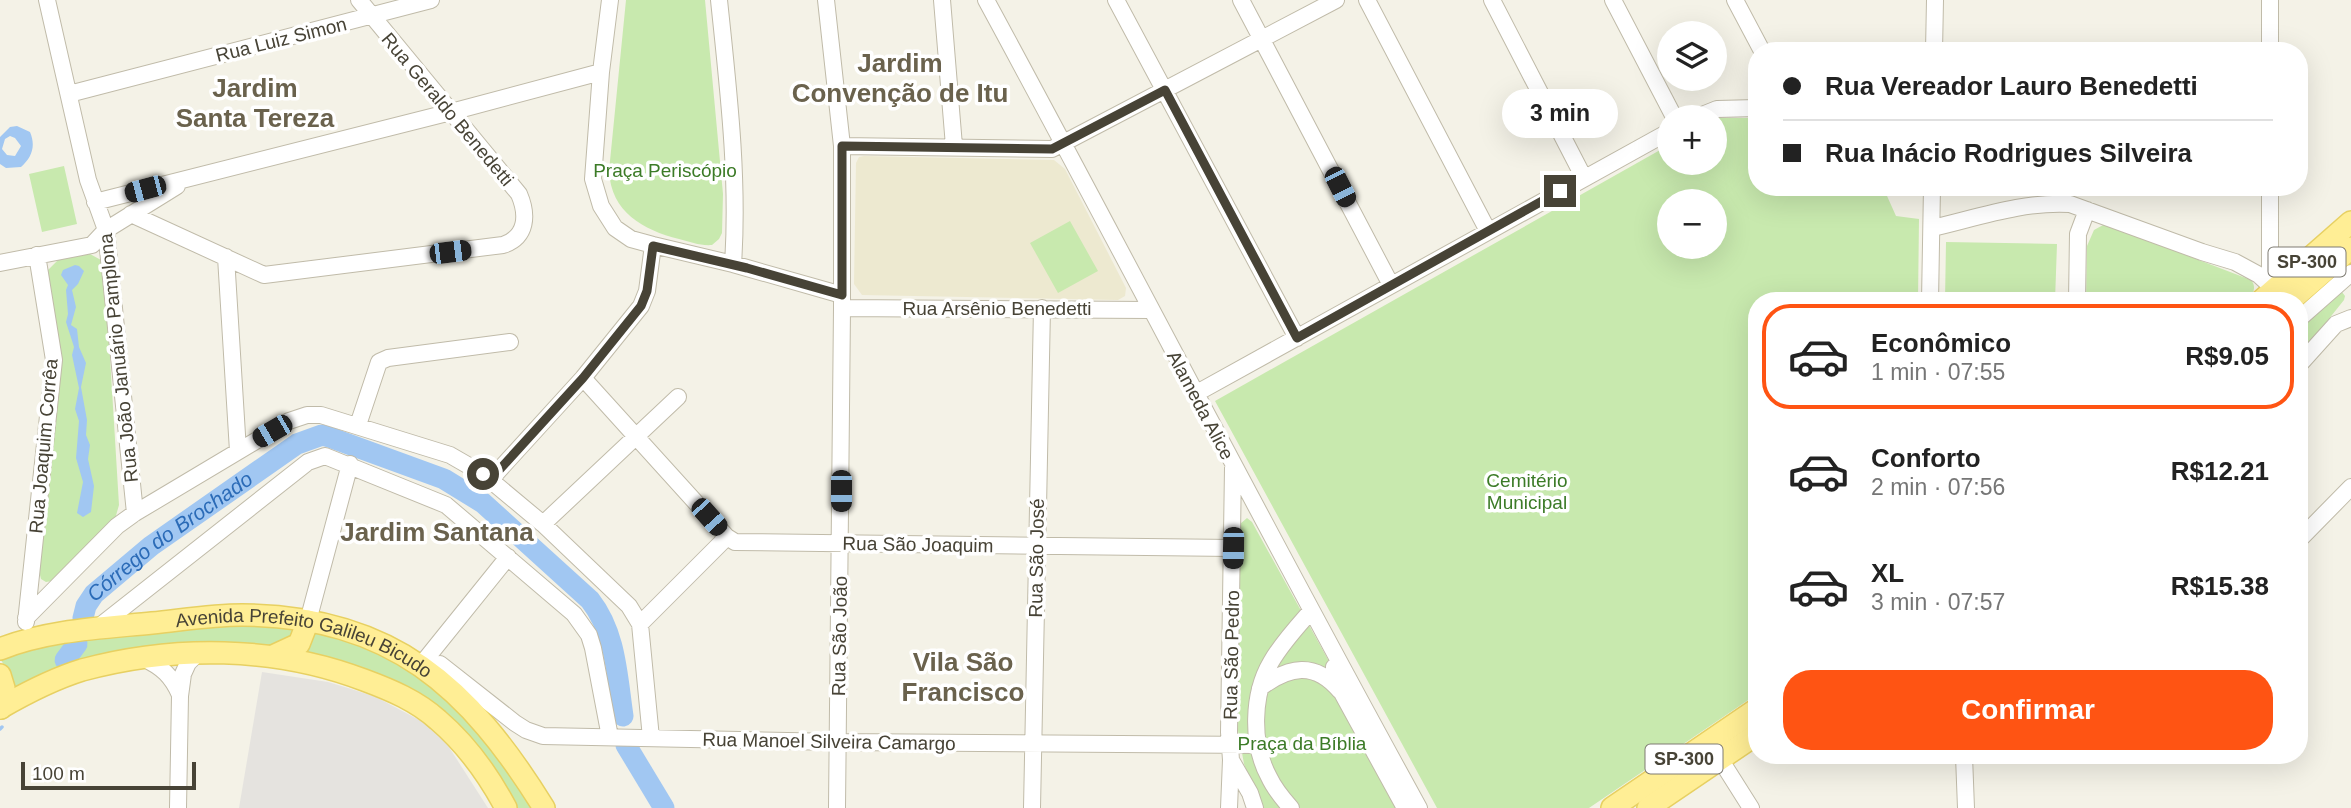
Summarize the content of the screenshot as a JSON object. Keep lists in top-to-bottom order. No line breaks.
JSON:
{"streets":{"main road":["SP-300","Avenida Prefeito Galileu Bicudo"],"street":["Rua Luiz Simon","Rua Geraldo Benedetti","Rua Arsênio Benedetti","Rua João Januário Pamplona","Alameda Alice","Rua Joaquim Corrêa","Rua São Joaquim","Rua São José","Rua São João","Rua São Pedro","Rua Manoel Silveira Camargo"]},"crossings":[["Rua Luiz Simon","Rua Geraldo Benedetti"],["Rua Luiz Simon","Rua João Januário Pamplona"],["Rua Arsênio Benedetti","Alameda Alice"],["Rua Arsênio Benedetti","Rua São José"],["Rua Arsênio Benedetti","Rua São João"],["Alameda Alice","Rua São Pedro"],["Rua Joaquim Corrêa","Avenida Prefeito Galileu Bicudo"],["Rua São Joaquim","Rua São José"],["Rua São Joaquim","Rua São João"],["Rua São Joaquim","Rua São Pedro"],["Rua São José","Rua Manoel Silveira Camargo"],["Rua São João","Rua Manoel Silveira Camargo"],["Avenida Prefeito Galileu Bicudo","Rua Manoel Silveira Camargo"],["Rua São Pedro","Rua Manoel Silveira Camargo"]],"districts":["Jardim Convenção de Itu","Jardim Santa Tereza","Jardim Santana","Vila São Francisco"],"water":["Córrego do Brochado"],"parks":["Praça Periscópio","Cemitério Municipal","Praça da Bíblia"],"scale_bar":"100 m","page":{"map_buttons":["+","−"],"banner":["Rua Vereador Lauro Benedetti","Rua Inácio Rodrigues Silveira"],"bubble":"3 min","list":[{"name":"Econômico","note":"1 min · 07:55","value":"R$9.05"},{"name":"Conforto","note":"2 min · 07:56","value":"R$12.21"},{"name":"XL","note":"3 min · 07:57","value":"R$15.38"}],"buttons":"Confirmar","scale":"100 m"}}
